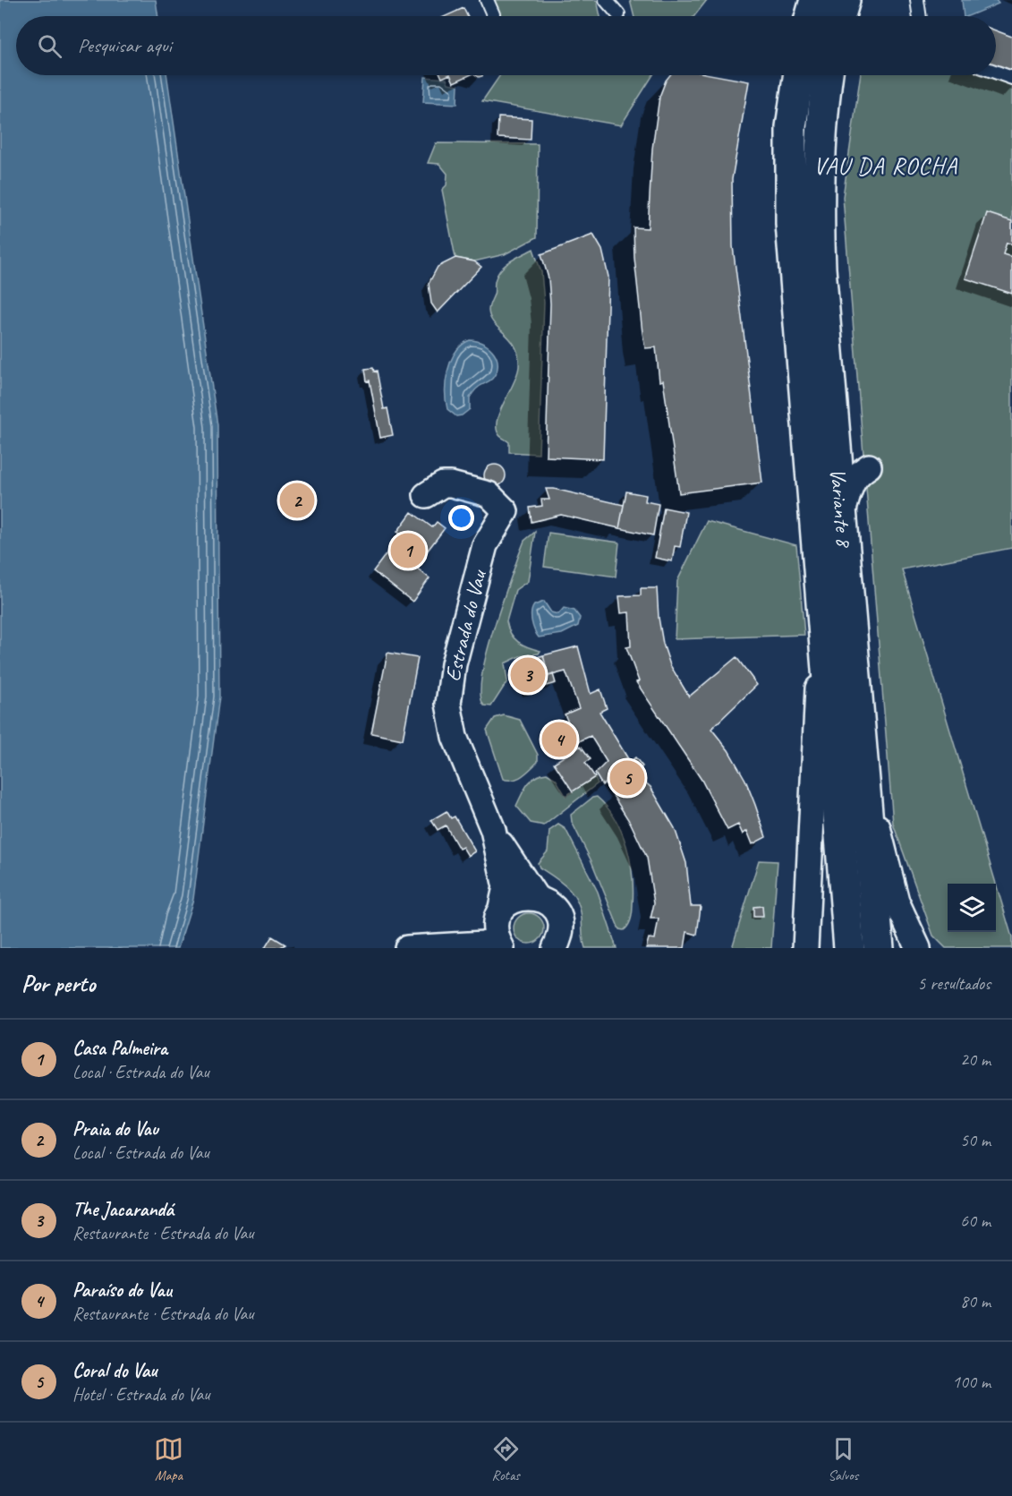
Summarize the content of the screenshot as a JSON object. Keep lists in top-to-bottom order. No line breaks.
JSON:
{"streets":{"main road":["Variante 8"],"street":["Estrada do Vau"]},"districts":["VAU DA ROCHA"],"page":{"search":"Pesquisar aqui","pins":["2","1","3","4","5"],"heading":["Por perto","5 resultados"],"list":[{"mark":"1","name":"Casa Palmeira","note":"Local · Estrada do Vau","value":"20 m"},{"mark":"2","name":"Praia do Vau","note":"Local · Estrada do Vau","value":"50 m"},{"mark":"3","name":"The Jacarandá","note":"Restaurante · Estrada do Vau","value":"60 m"},{"mark":"4","name":"Paraíso do Vau","note":"Restaurante · Estrada do Vau","value":"80 m"},{"mark":"5","name":"Coral do Vau","note":"Hotel · Estrada do Vau","value":"100 m"}],"nav":["Mapa","Rotas","Salvos"]}}
